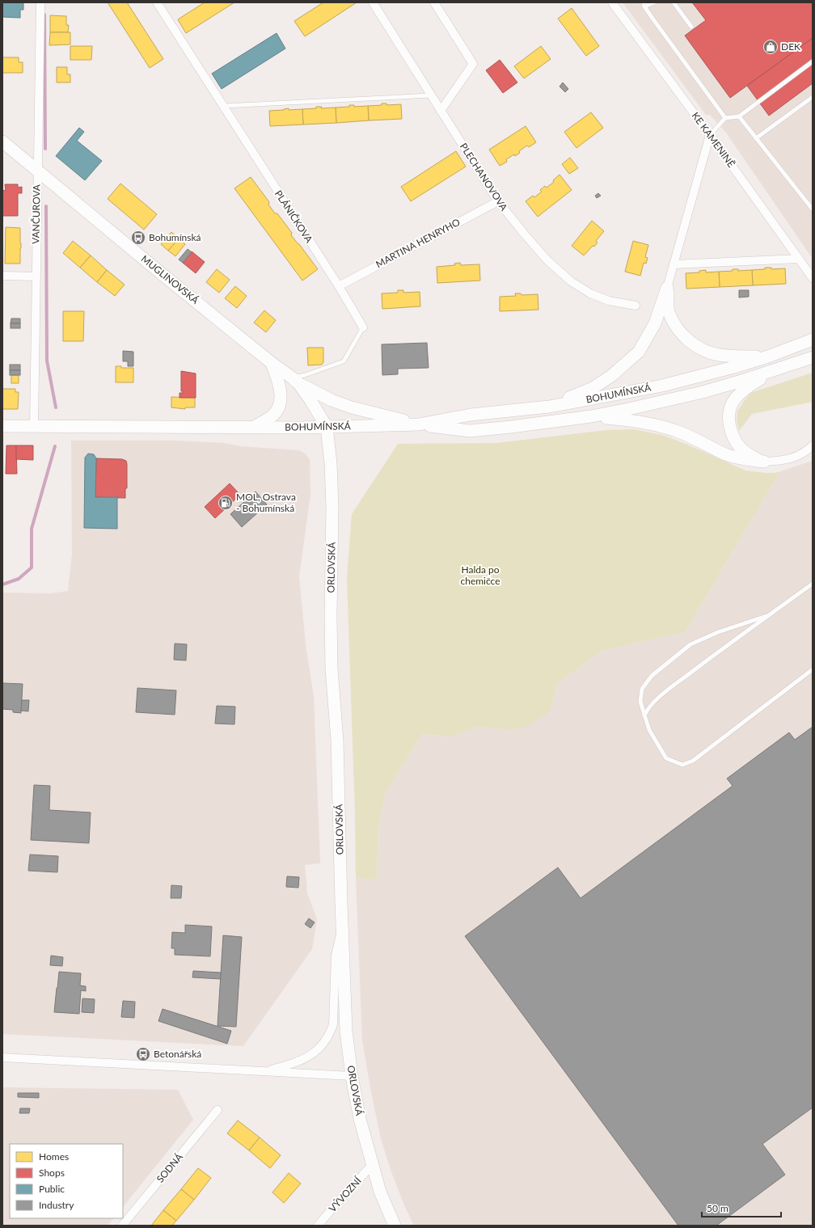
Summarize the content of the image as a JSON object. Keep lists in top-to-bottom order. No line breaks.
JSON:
{"streets":{"main road":["MUGLINOVSKÁ","BOHUMÍNSKÁ","ORLOVSKÁ"],"street":["KE KAMENINĚ","PLECHANOVOVA","VANČUROVA","PLÁNIČKOVA","MARTINA HENRYHO","SODNÁ","VÝVOZNÍ"]},"crossings":[["PLECHANOVOVA","MARTINA HENRYHO"],["VANČUROVA","MUGLINOVSKÁ"],["VANČUROVA","BOHUMÍNSKÁ"],["PLÁNIČKOVA","MARTINA HENRYHO"],["MUGLINOVSKÁ","BOHUMÍNSKÁ"],["MUGLINOVSKÁ","ORLOVSKÁ"],["BOHUMÍNSKÁ","ORLOVSKÁ"],["ORLOVSKÁ","VÝVOZNÍ"]],"parks":["Halda po chemičce"],"places":{"shop":["DEK"],"bus stop":["Bohumínská","Betonářská"],"fuel station":["MOL, Ostrava - Bohumínská"]},"legend":["Homes","Shops","Public","Industry"],"scale_bar":"50 m"}
